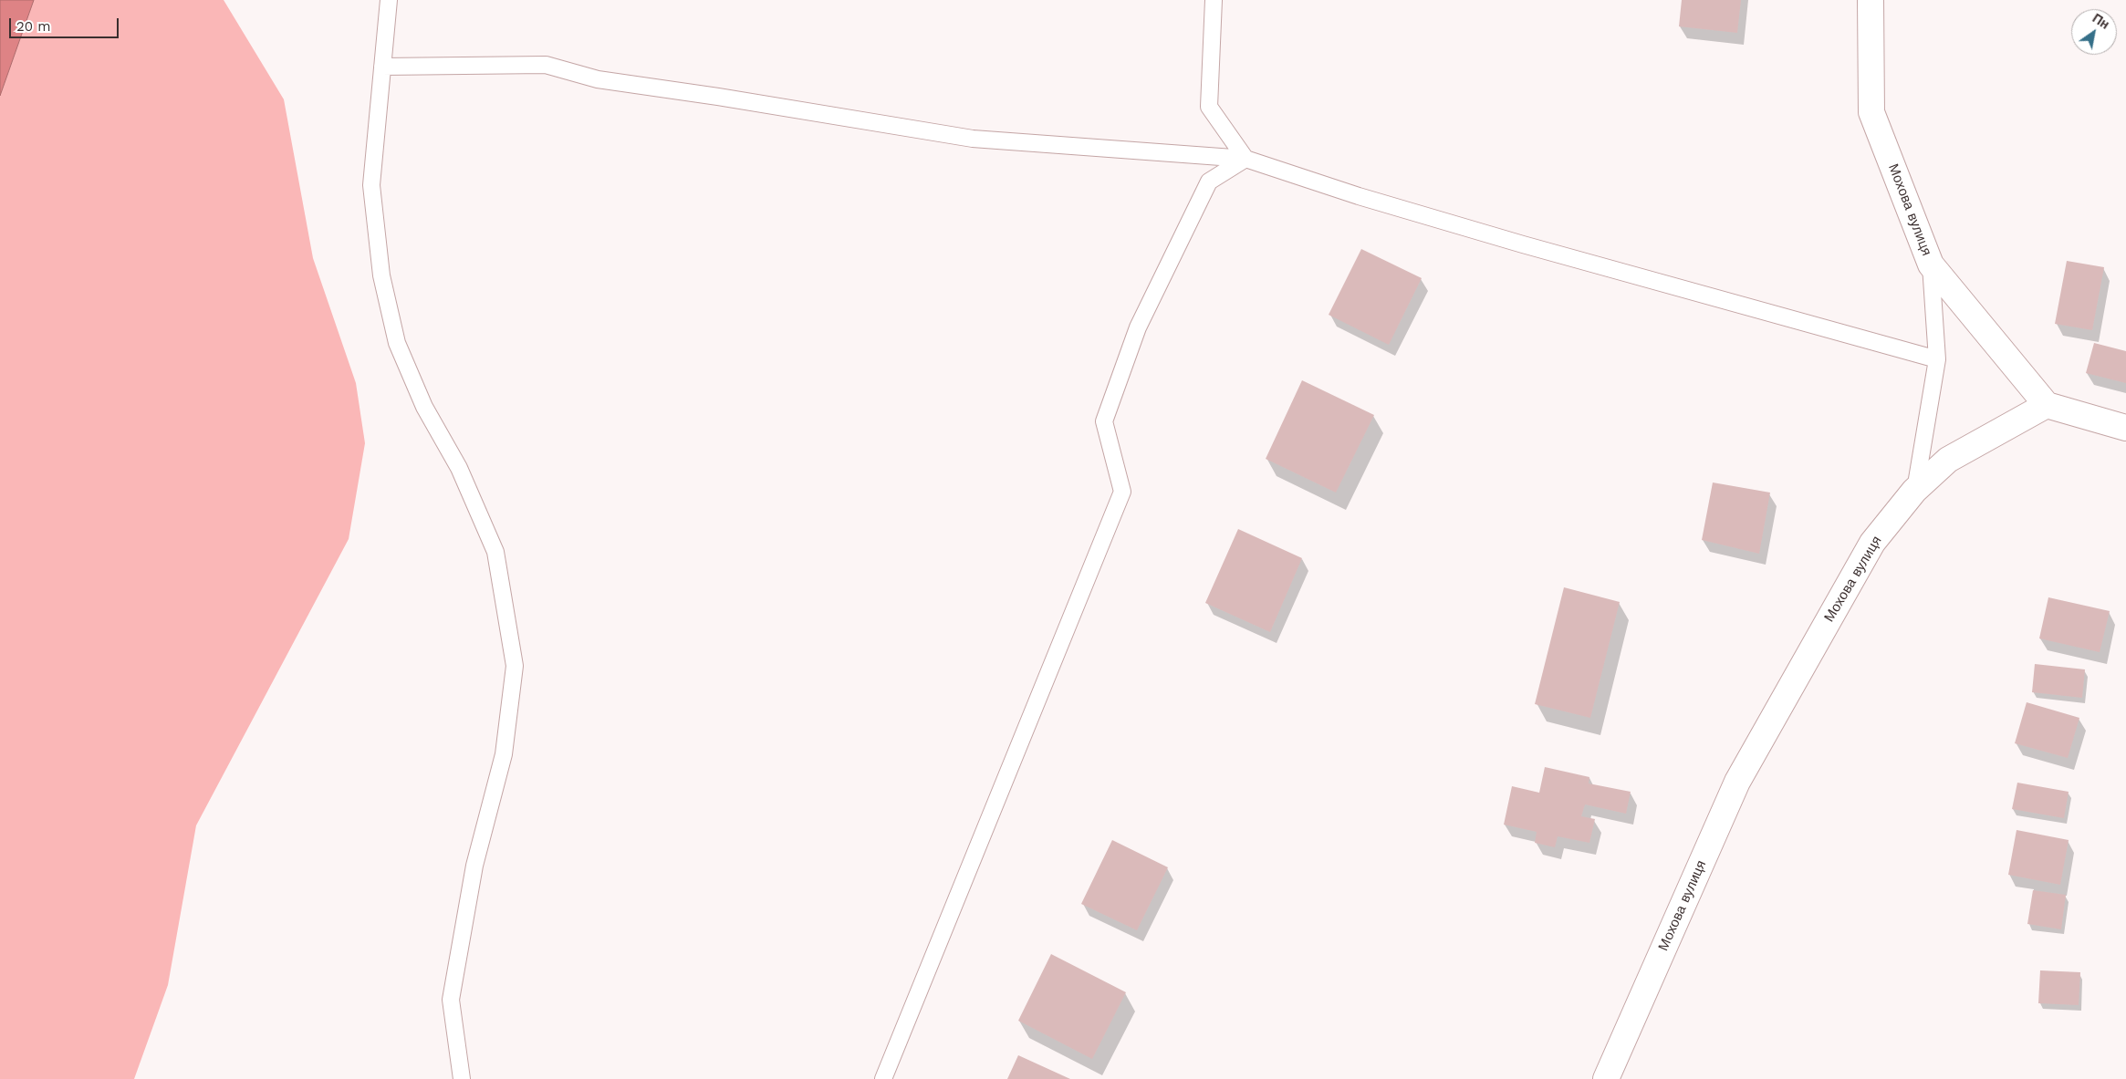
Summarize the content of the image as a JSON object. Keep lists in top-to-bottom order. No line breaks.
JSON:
{"streets":{"street":["Мохова вулиця"]},"scale_bar":"20 m","north":"top right"}
